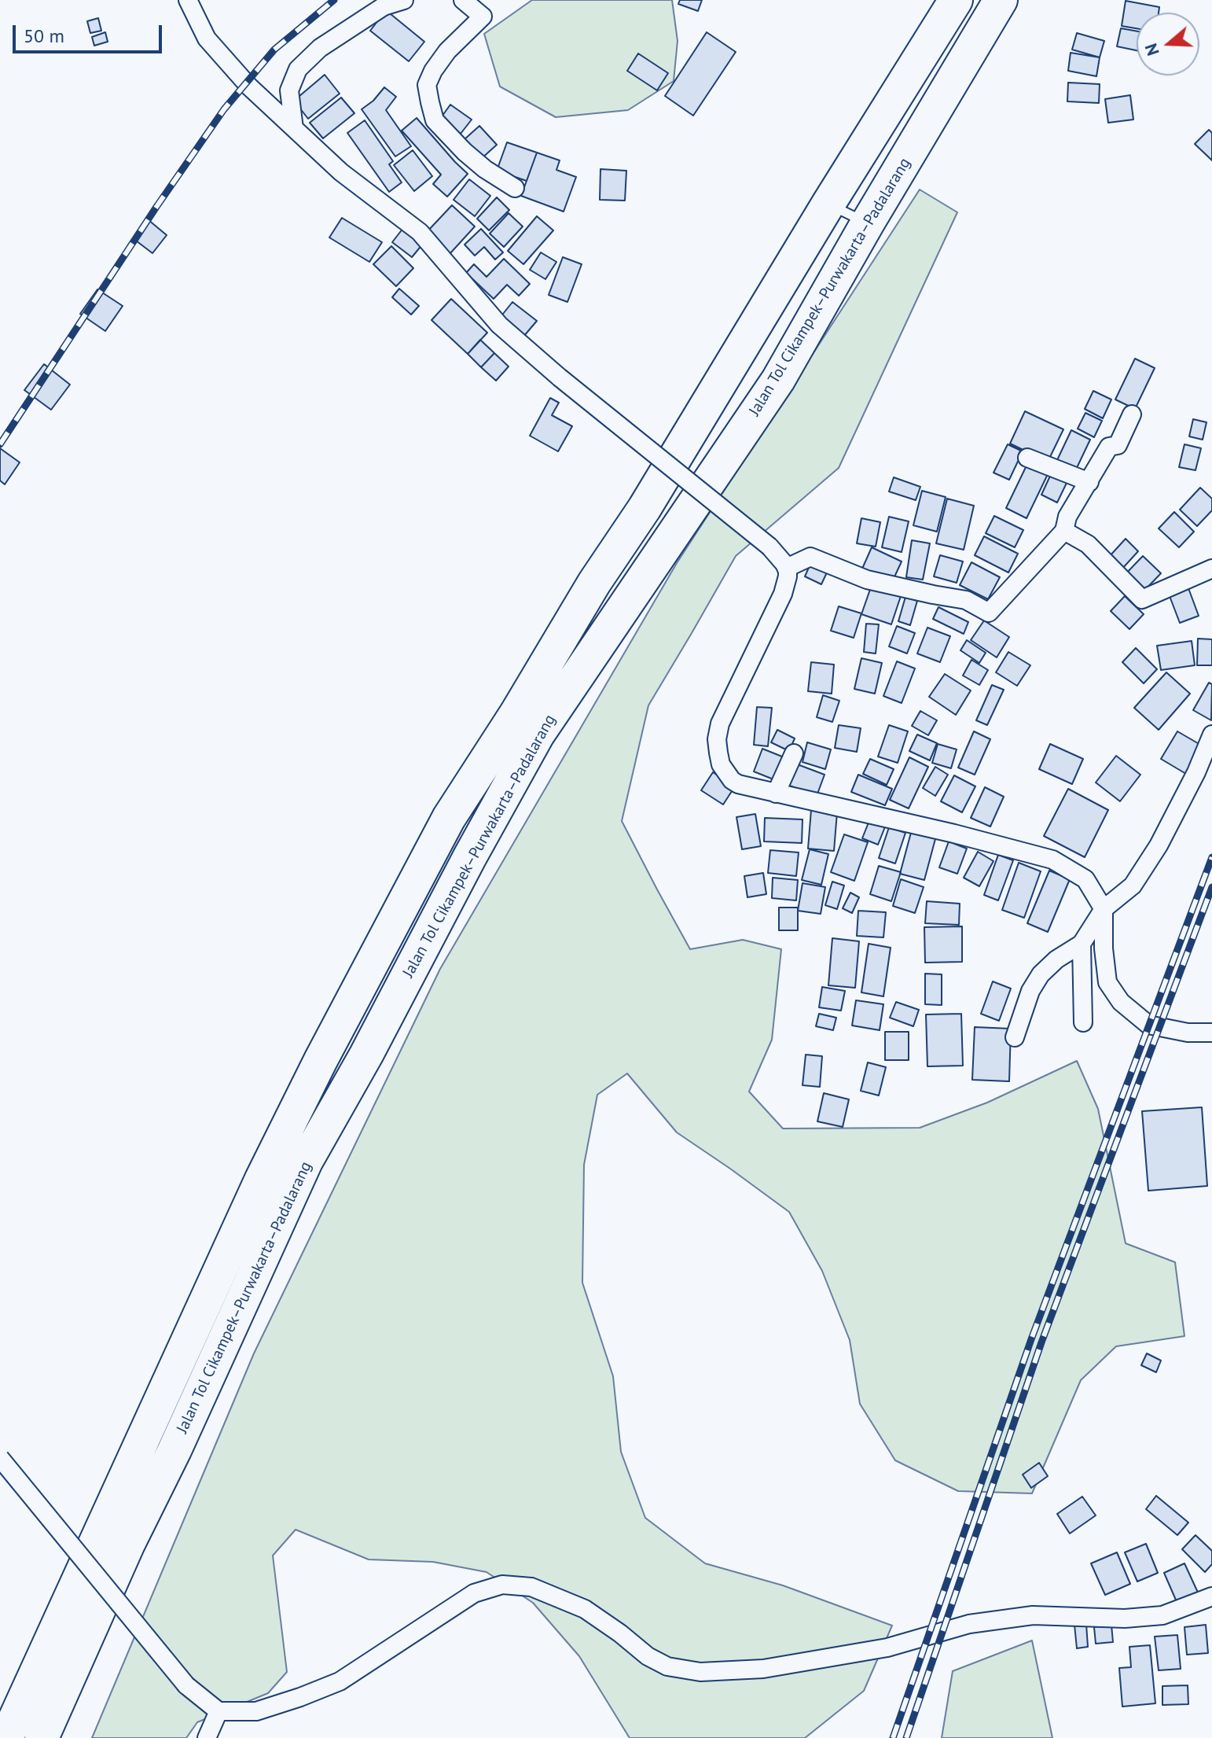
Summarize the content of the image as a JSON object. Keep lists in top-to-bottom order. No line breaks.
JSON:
{"streets":{"highway":["Jalan Tol Cikampek–Purwakarta–Padalarang"]},"scale_bar":"50 m","north":"left"}
